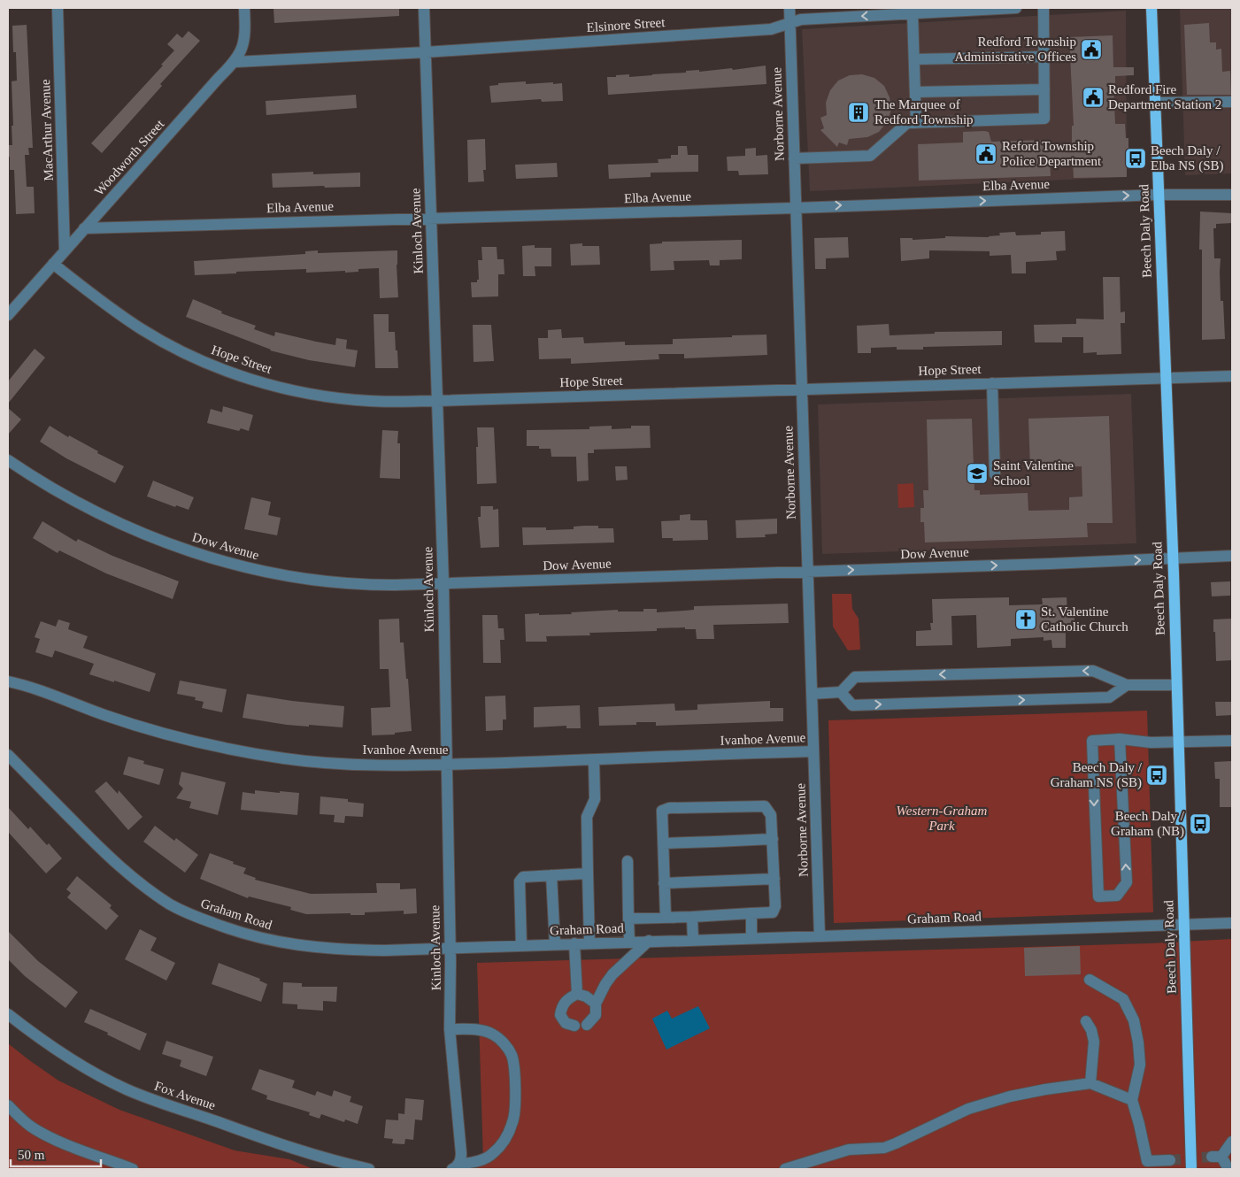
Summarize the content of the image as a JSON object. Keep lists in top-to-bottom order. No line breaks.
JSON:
{"streets":{"main road":["Beech Daly Road"],"street":["Elsinore Street","Norborne Avenue","MacArthur Avenue","Woodworth Street","Elba Avenue","Kinloch Avenue","Hope Street","Dow Avenue","Ivanhoe Avenue","Graham Road","Fox Avenue"]},"crossings":[["Elsinore Street","Norborne Avenue"],["Elsinore Street","Woodworth Street"],["Elsinore Street","Kinloch Avenue"],["Norborne Avenue","Elba Avenue"],["Norborne Avenue","Hope Street"],["Norborne Avenue","Dow Avenue"],["Norborne Avenue","Ivanhoe Avenue"],["Norborne Avenue","Graham Road"],["MacArthur Avenue","Woodworth Street"],["Woodworth Street","Elba Avenue"],["Woodworth Street","Hope Street"],["Elba Avenue","Kinloch Avenue"],["Elba Avenue","Beech Daly Road"],["Kinloch Avenue","Hope Street"],["Kinloch Avenue","Dow Avenue"],["Kinloch Avenue","Ivanhoe Avenue"],["Kinloch Avenue","Graham Road"],["Beech Daly Road","Hope Street"],["Beech Daly Road","Dow Avenue"],["Beech Daly Road","Graham Road"]],"parks":["Western-Graham Park"],"places":{"public building":["Redford Township Administrative Offices","Redford Fire Department Station 2","Reford Township Police Department"],"building":["The Marquee of Redford Township"],"bus stop":["Beech Daly / Elba NS (SB)","Beech Daly / Graham NS (SB)","Beech Daly / Graham (NB)"],"school or university":["Saint Valentine School"],"church":["St. Valentine Catholic Church"]},"scale_bar":"50 m"}
